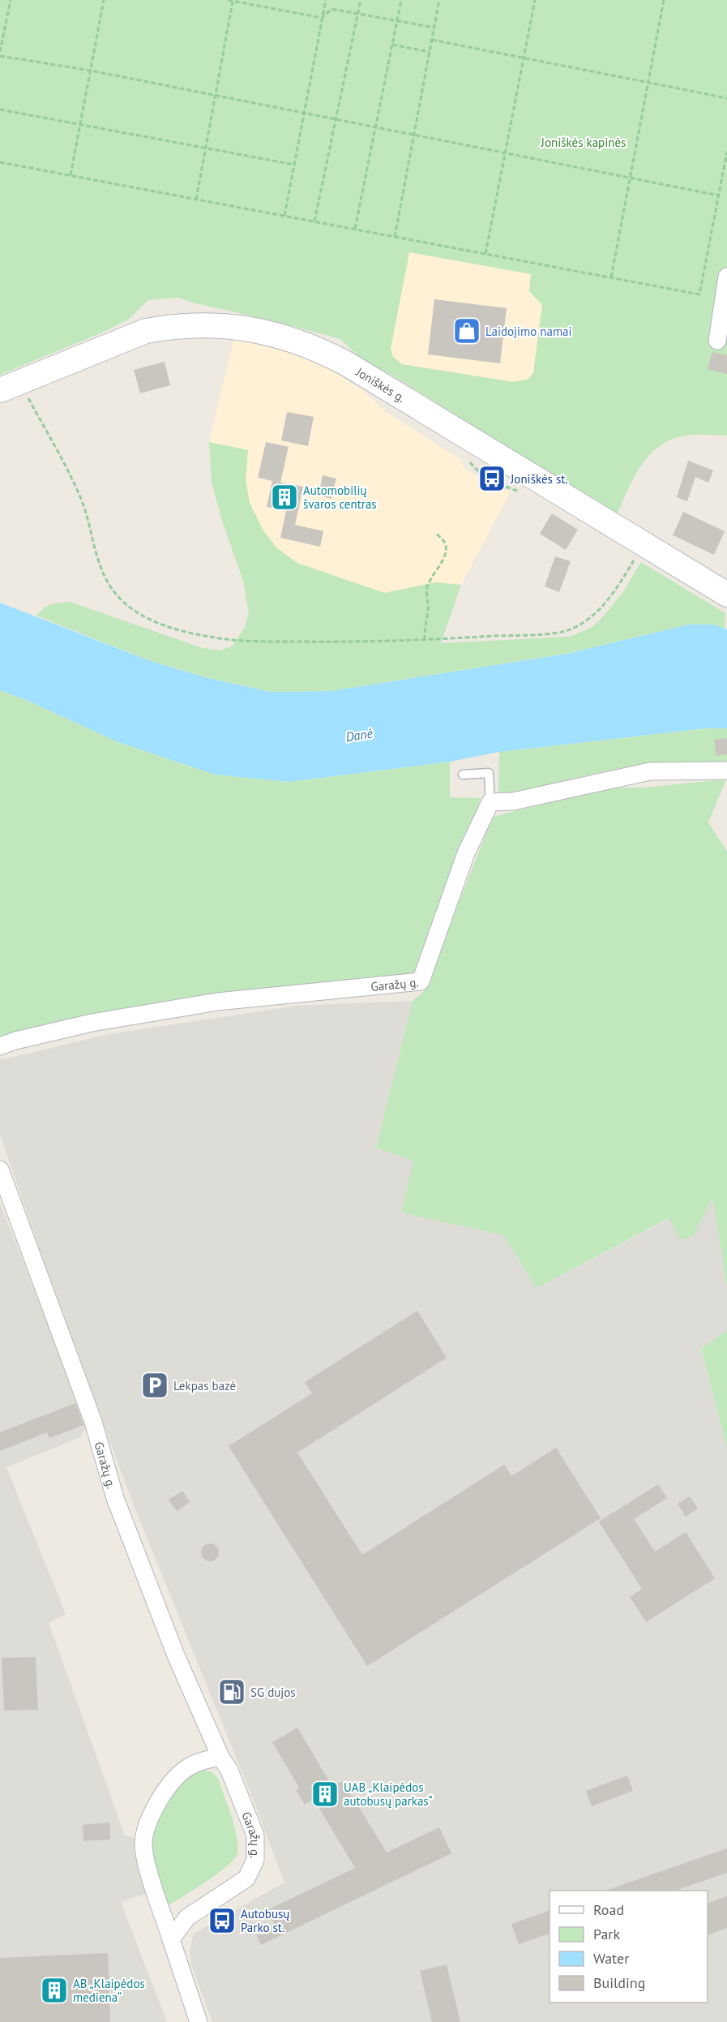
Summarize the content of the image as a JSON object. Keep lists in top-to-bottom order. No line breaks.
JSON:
{"streets":{"main road":["Joniškės g."],"street":["Garažų g."]},"water":["Danė"],"parks":["Joniškės kapinės"],"places":{"shop":["Laidojimo namai"],"bus stop":["Joniškės st.","Autobusų Parko st."],"building":["Automobilių švaros centras","UAB „Klaipėdos autobusų parkas“","AB „Klaipėdos mediena“"],"parking":["Lekpas bazė"],"fuel station":["SG dujos"]},"legend":["Road","Park","Water","Building"]}
